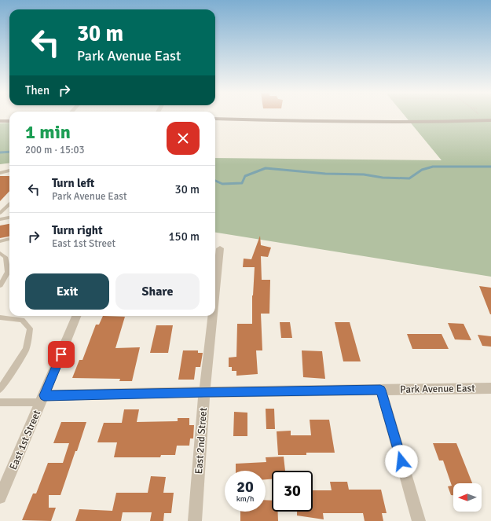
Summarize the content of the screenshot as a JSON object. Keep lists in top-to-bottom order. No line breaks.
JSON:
{"streets":{"street":["Park Avenue East","East 1st Street","East 2nd Street"]},"crossings":[["Park Avenue East","East 1st Street"],["Park Avenue East","East 2nd Street"]],"north":"left","page":{"turn":["30 m","Park Avenue East"],"then":"Then","heading":["1 min","200 m · 15:03"],"list":[{"name":"Turn left","note":"Park Avenue East","value":"30 m"},{"name":"Turn right","note":"East 1st Street","value":"150 m"}],"buttons":["Exit","Share"],"speed":"20 km/h","limit":"30"}}
